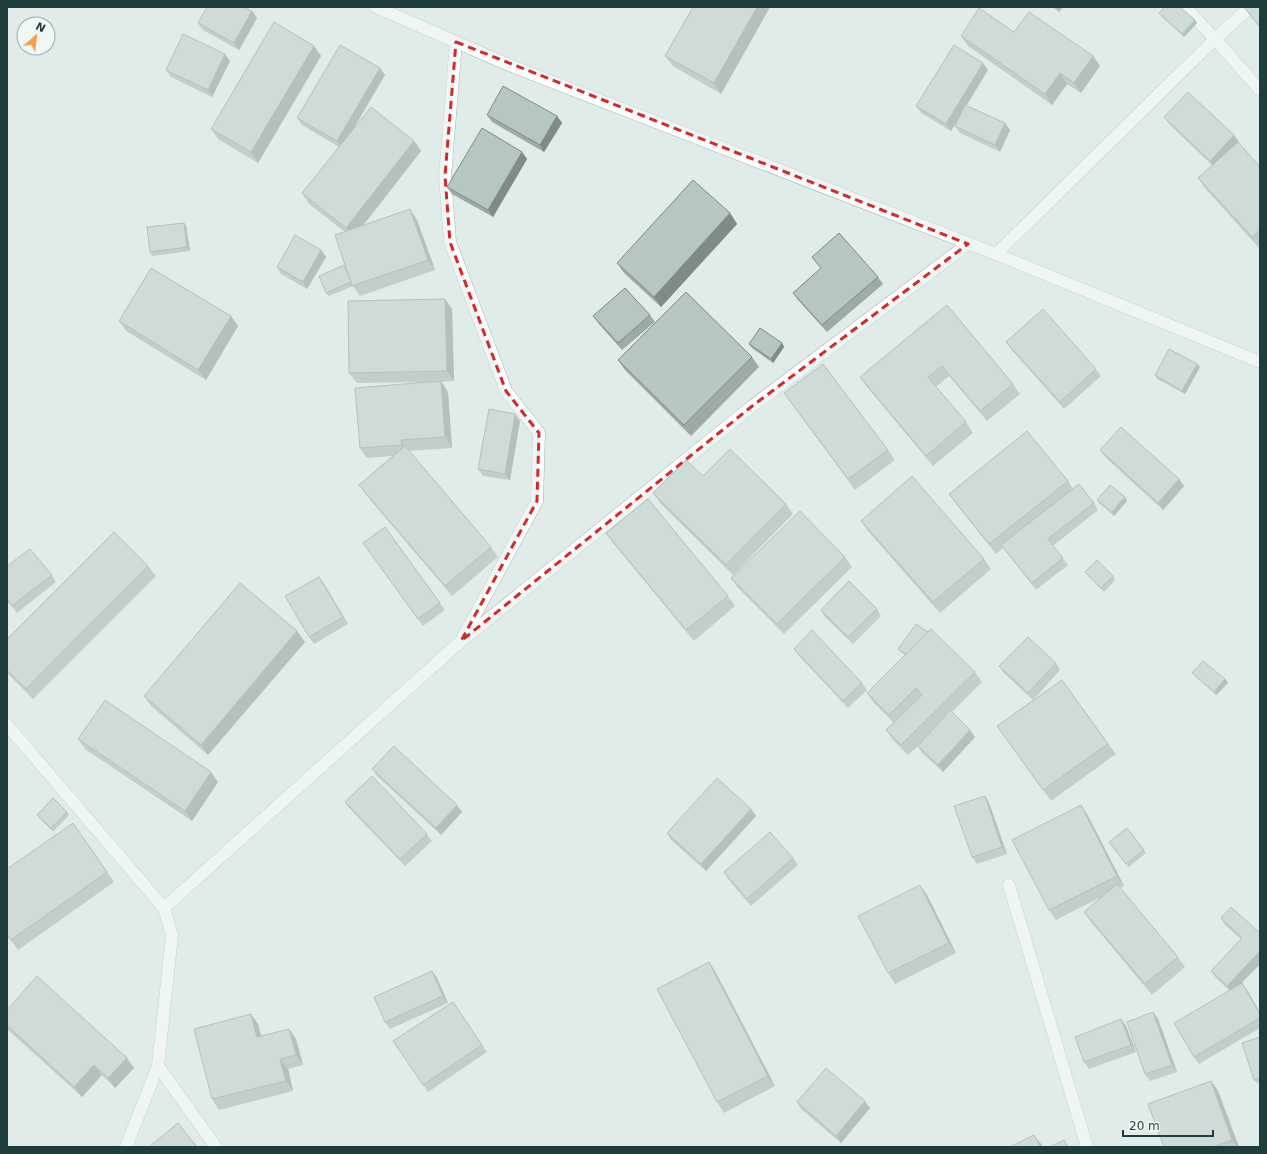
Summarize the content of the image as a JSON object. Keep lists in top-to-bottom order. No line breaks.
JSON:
{"scale_bar":"20 m","north":"top right"}
